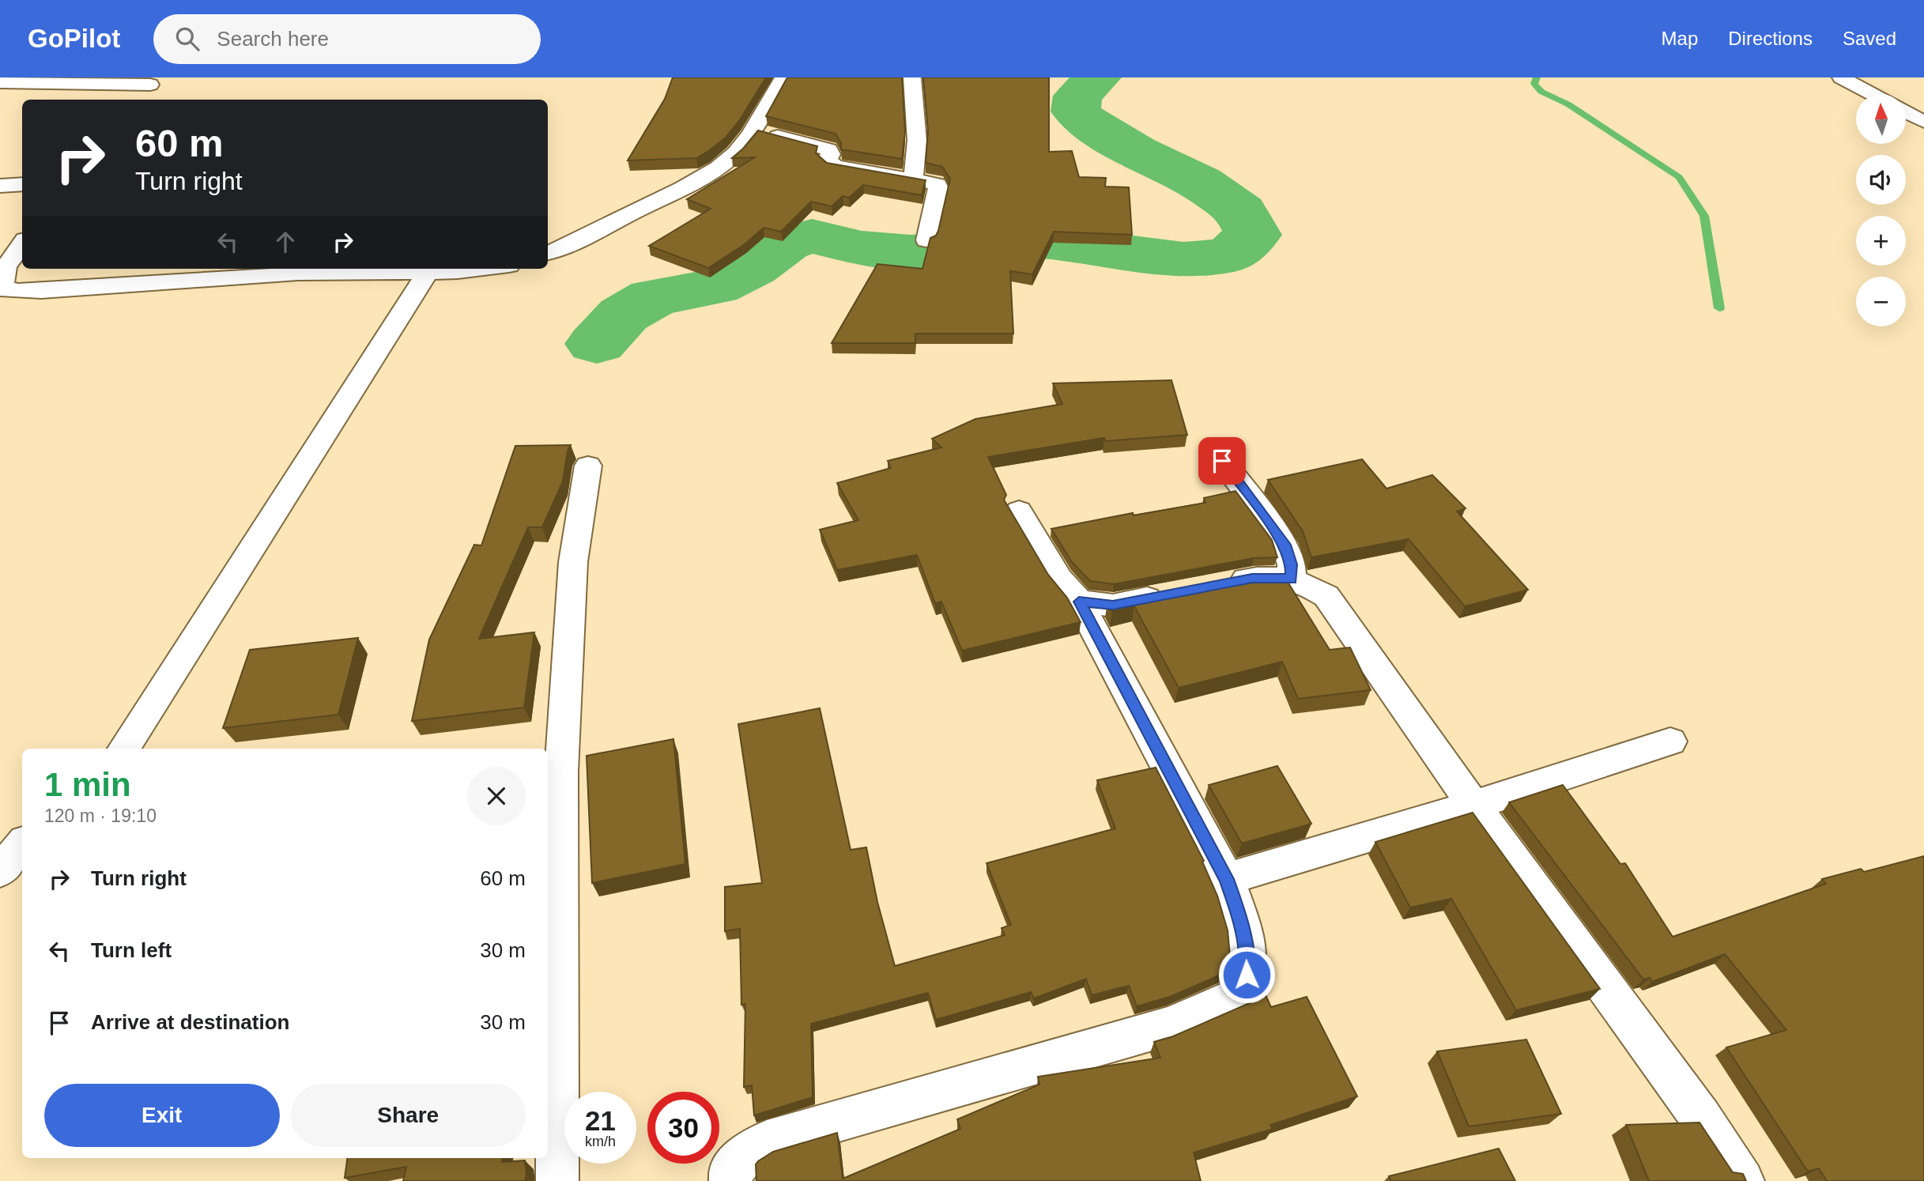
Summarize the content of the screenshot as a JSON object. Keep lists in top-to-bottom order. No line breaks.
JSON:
{"north":"top","page":{"header":"GoPilot","search":"Search here","nav":["Map","Directions","Saved"],"map_buttons":["+","−"],"turn":["60 m","Turn right"],"heading":["1 min","120 m · 19:10"],"list":[{"name":"Turn right","value":"60 m"},{"name":"Turn left","value":"30 m"},{"name":"Arrive at destination","value":"30 m"}],"buttons":["Exit","Share"],"speed":"21 km/h","limit":"30"}}
